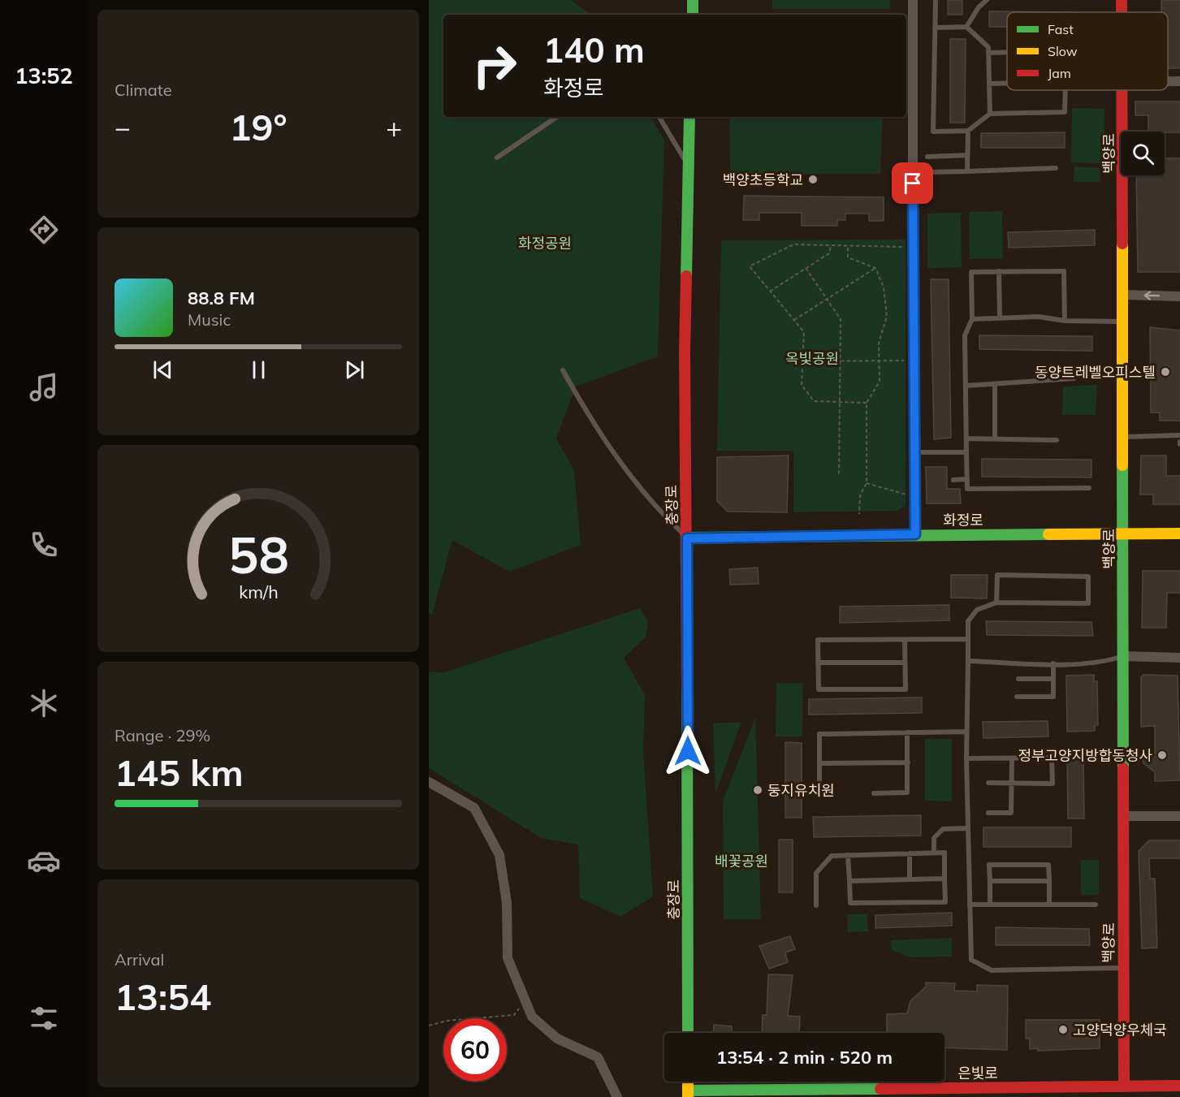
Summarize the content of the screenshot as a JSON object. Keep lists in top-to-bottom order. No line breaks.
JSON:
{"streets":{"main road":["백양로","충장로","화정로","은빛로"]},"crossings":[["백양로","화정로"],["백양로","은빛로"],["충장로","화정로"]],"parks":["화정공원","옥빛공원","배꽃공원"],"places":["백양초등학교","동양트레벨오피스텔","정부고양지방합동청사","둥지유치원","고양덕양우체국"],"legend":["Fast","Slow","Jam"],"page":{"tabs":"13:52","tile":["Climate",["Range · 29%","145 km"],["Arrival","13:54"]],"turn":["140 m","화정로"],"heat":["−","19°","+"],"song":["88.8 FM","Music"],"limit":"60","trip":"13:54 · 2 min · 520 m","gauge":["58","km/h"]}}
